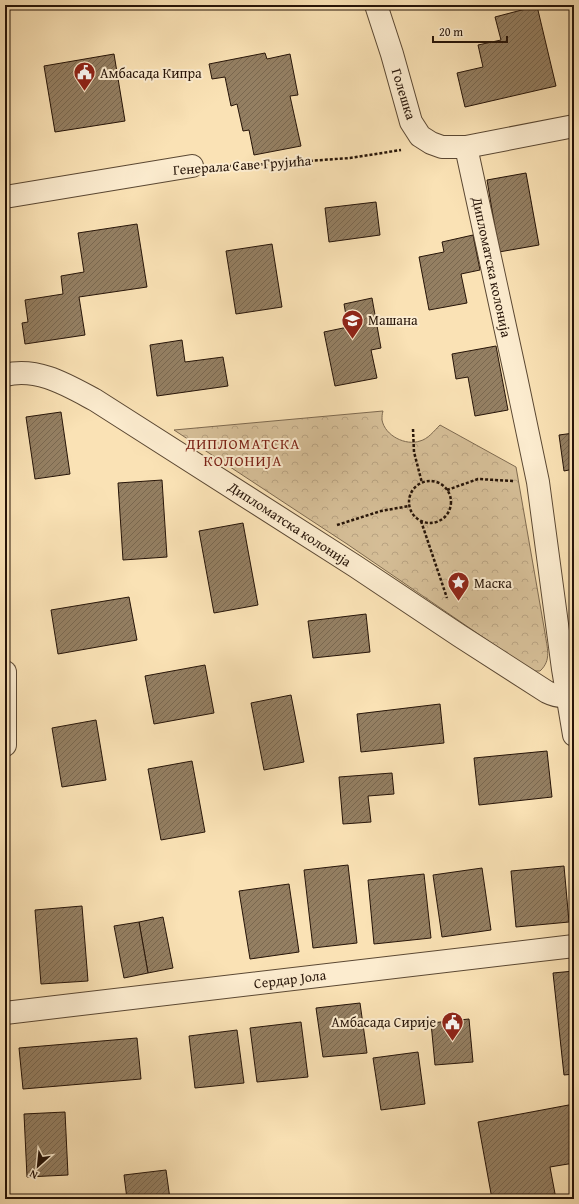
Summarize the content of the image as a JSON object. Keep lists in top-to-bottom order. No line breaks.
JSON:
{"streets":{"street":["Голешка","Генерала Саве Грујића","Дипломатска колонија","Сердар Јола"]},"crossings":[["Голешка","Генерала Саве Грујића"],["Голешка","Дипломатска колонија"]],"districts":["ДИПЛОМАТСКА КОЛОНИЈА"],"places":{"public building":["Амбасада Кипра","Амбасада Сирије"],"school or university":["Машана"],"place":["Маска"]},"scale_bar":"20 m","north":"bottom left"}
